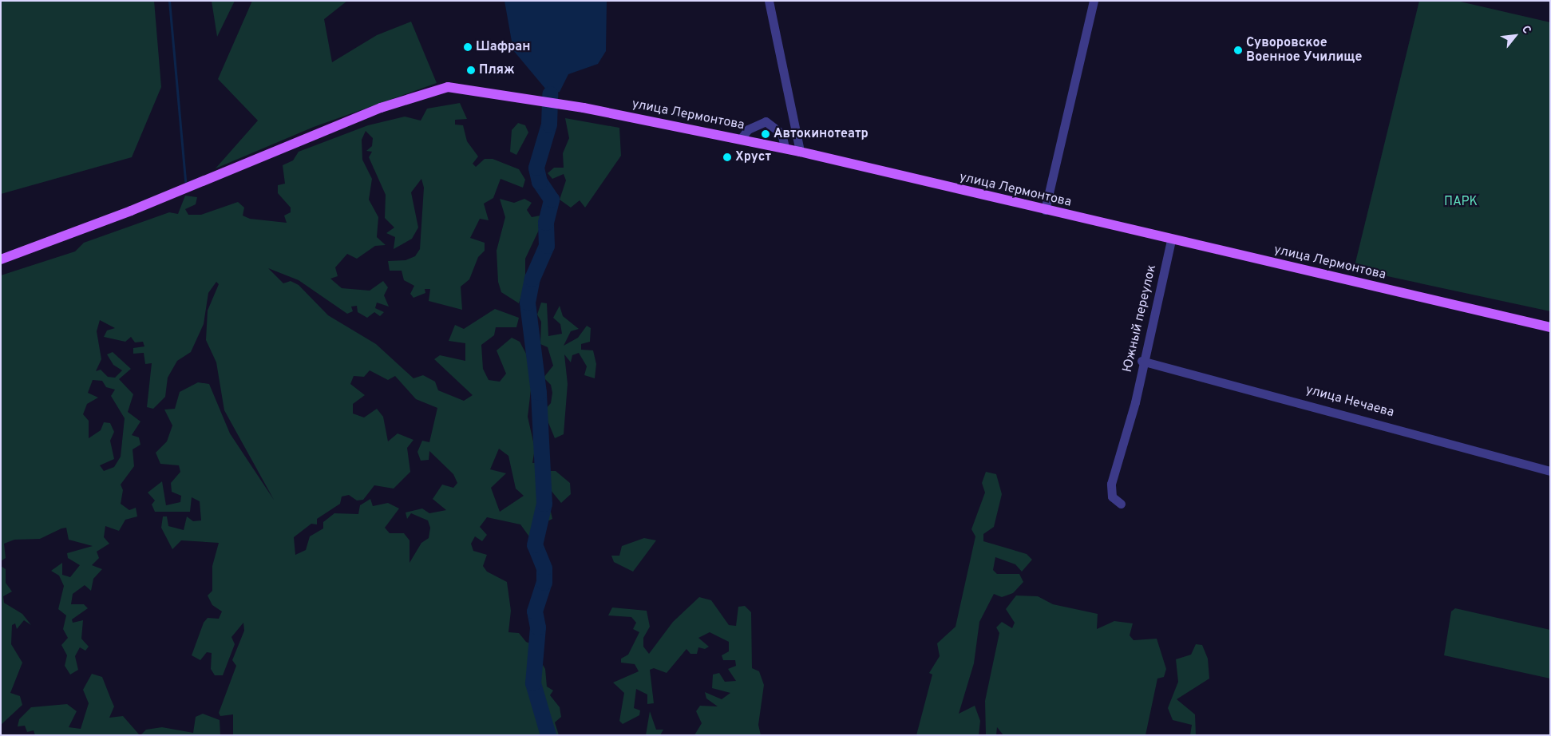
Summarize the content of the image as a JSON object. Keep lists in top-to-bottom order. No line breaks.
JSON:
{"streets":{"main road":["улица Лермонтова"],"street":["Южный переулок","улица Нечаева"]},"crossings":[["улица Лермонтова","Южный переулок"],["Южный переулок","улица Нечаева"]],"parks":["ПАРК"],"places":["Шафран","Суворовское Военное Училище","Пляж","Автокинотеатр","Хруст"],"north":"top right"}
